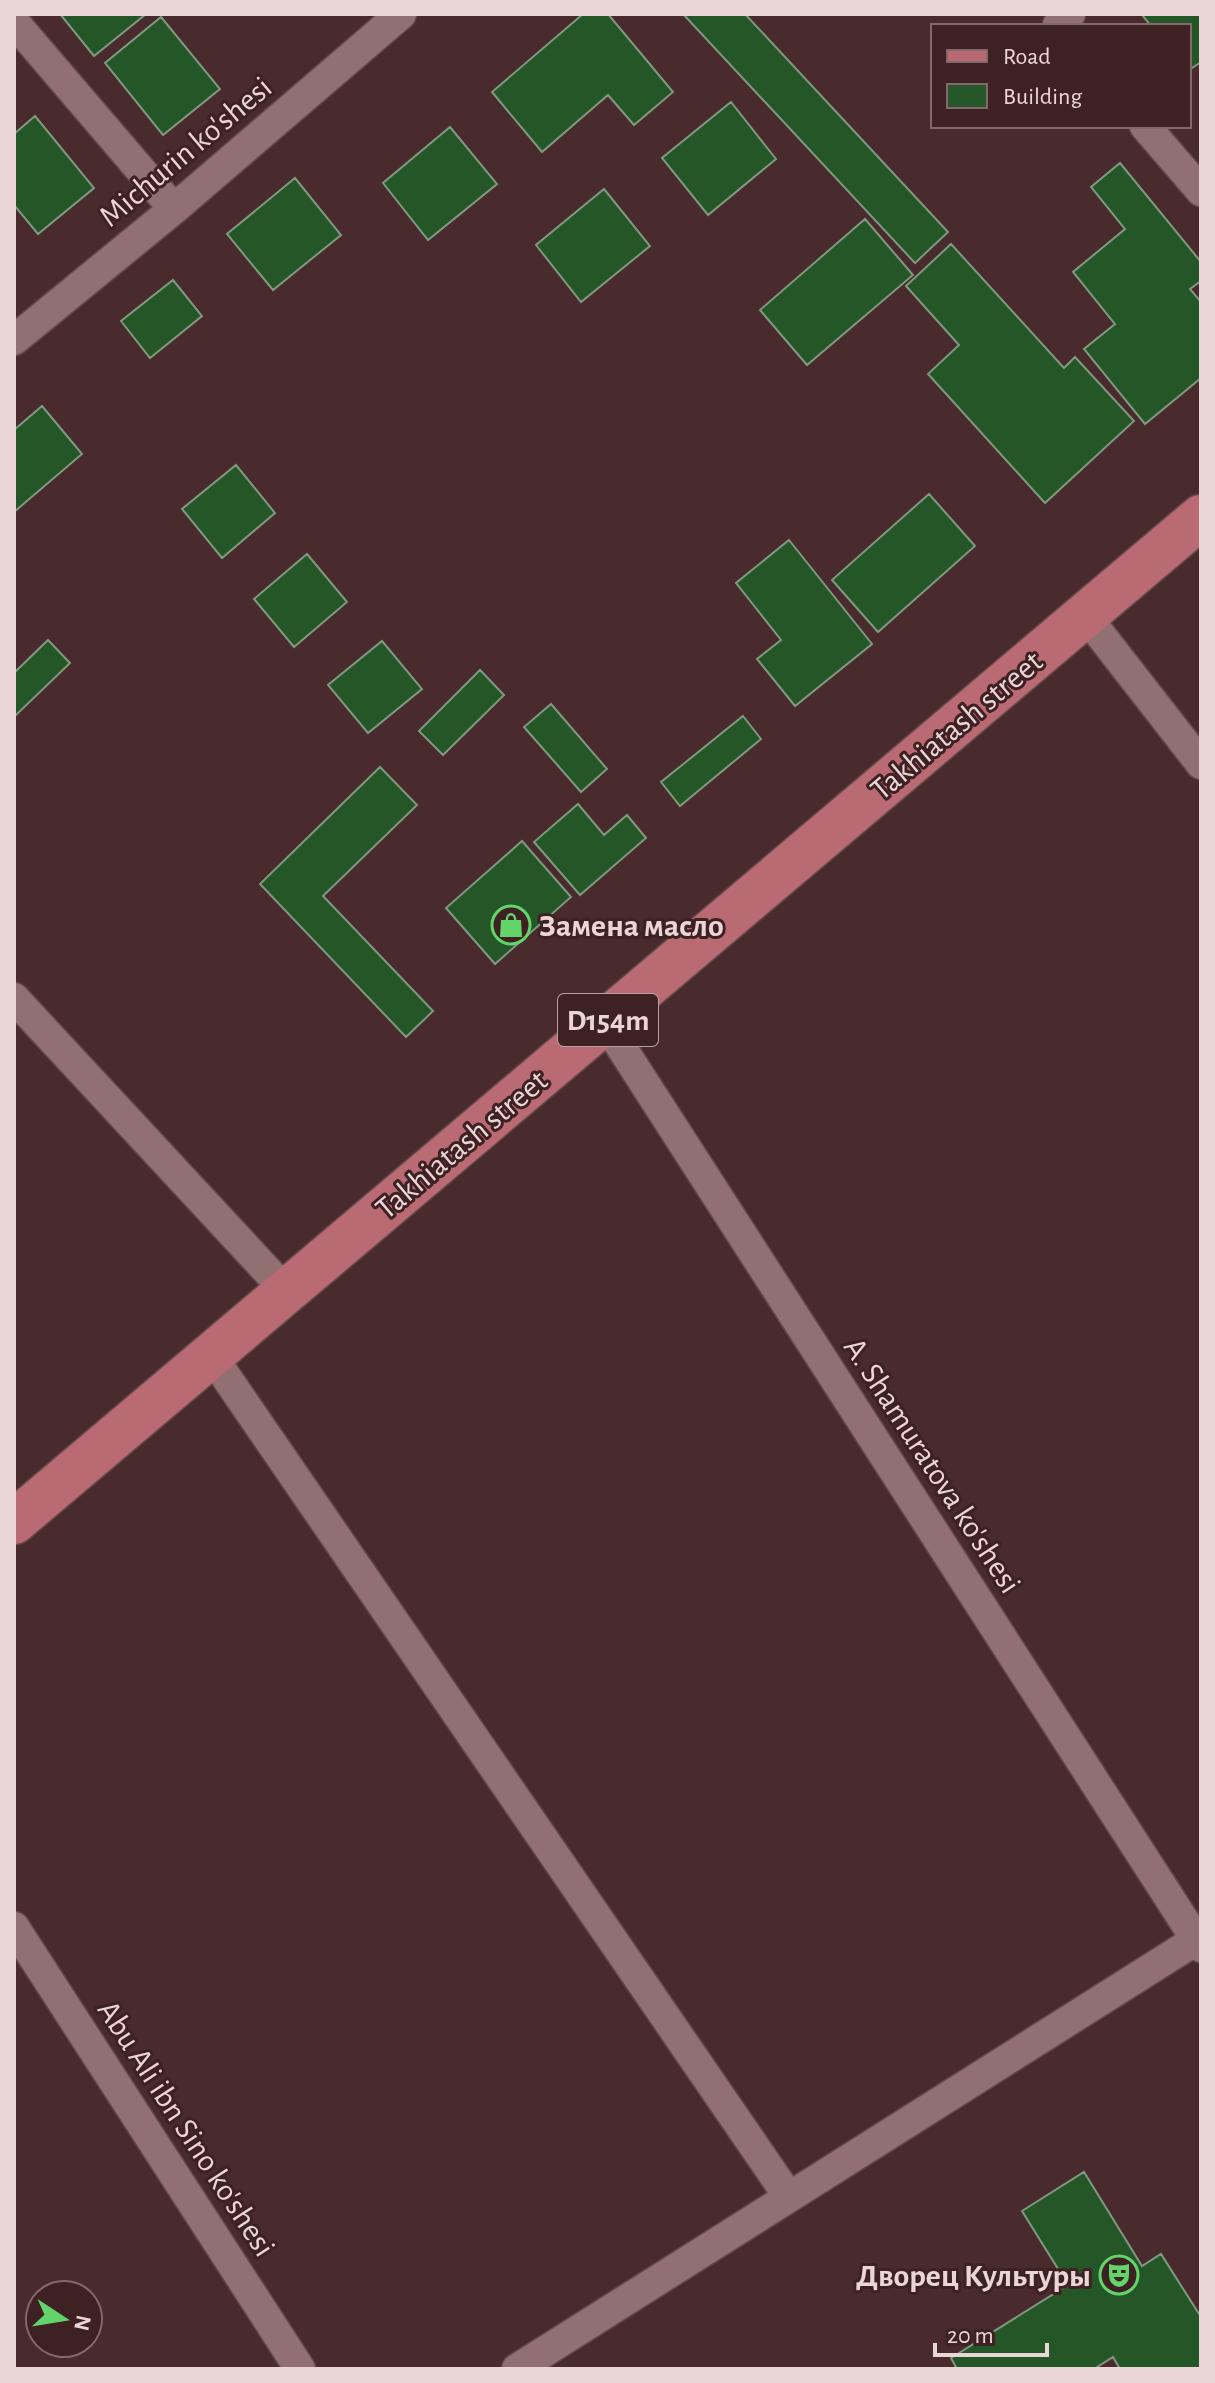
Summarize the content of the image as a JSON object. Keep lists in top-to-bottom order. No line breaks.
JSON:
{"streets":{"main road":["Takhiatash street","D154m"],"street":["Michurin ko'shesi","A. Shamuratova ko'shesi","Abu Ali ibn Sino ko'shesi"]},"crossings":[["Takhiatash street","A. Shamuratova ko'shesi"]],"places":{"shop":["Замена масло"],"theatre":["Дворец Культуры"]},"legend":["Road","Building"],"scale_bar":"20 m","north":"right"}
